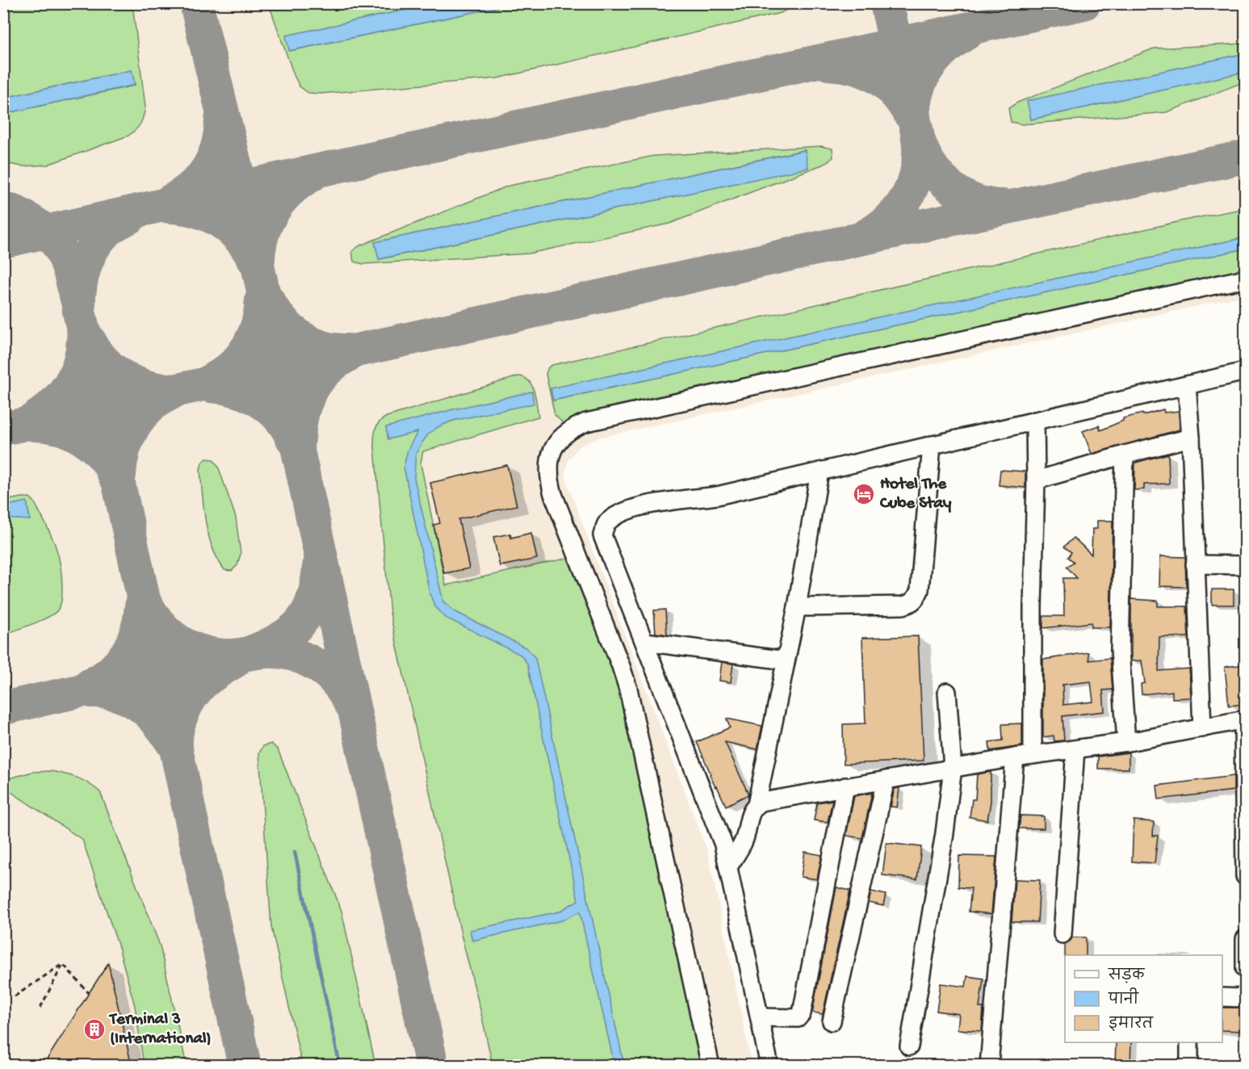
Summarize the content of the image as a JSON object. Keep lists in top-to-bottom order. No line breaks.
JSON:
{"places":{"hotel":["Hotel The Cube Stay"],"building":["Terminal 3 (International)"]},"legend":["सड़क","पानी","इमारत"]}
